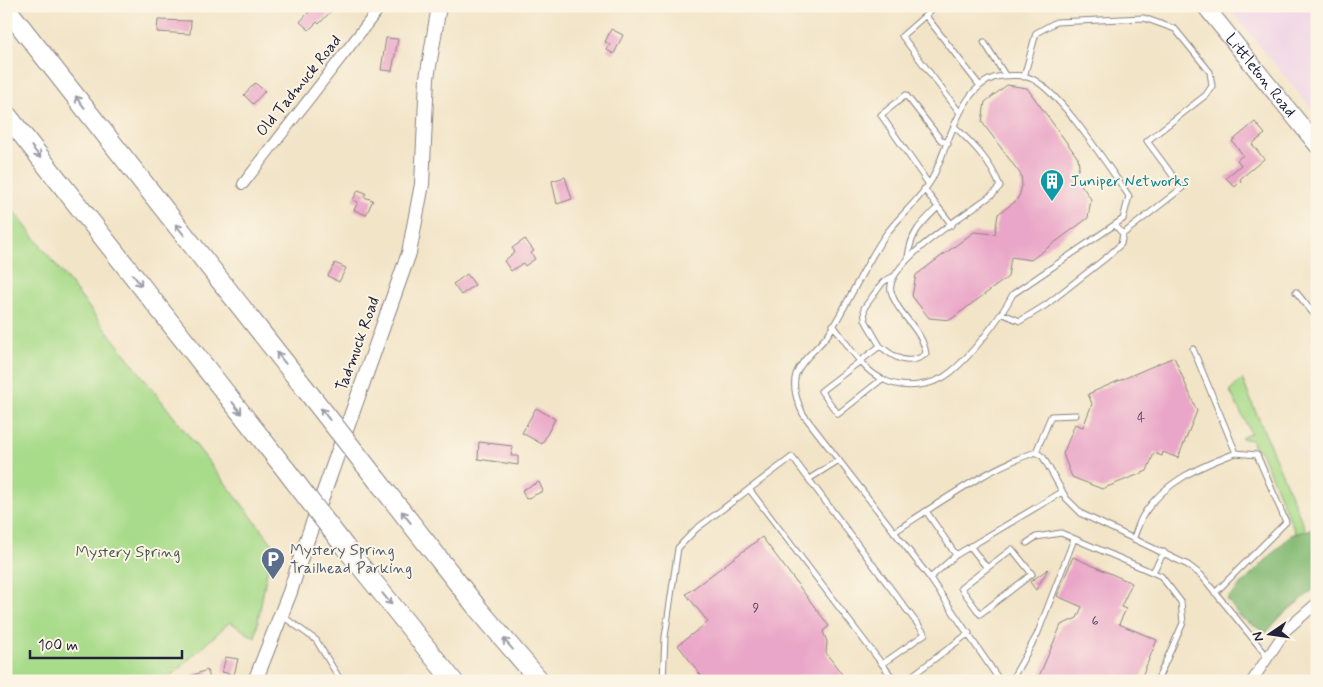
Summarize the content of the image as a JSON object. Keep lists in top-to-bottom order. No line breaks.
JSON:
{"streets":{"main road":["Littleton Road"],"street":["Old Tadmuck Road","Tadmuck Road"]},"parks":["Mystery Spring"],"places":{"building":["Juniper Networks"],"parking":["Mystery Spring Trailhead Parking"]},"house_numbers":["4","9","6"],"scale_bar":"100 m","north":"left"}
